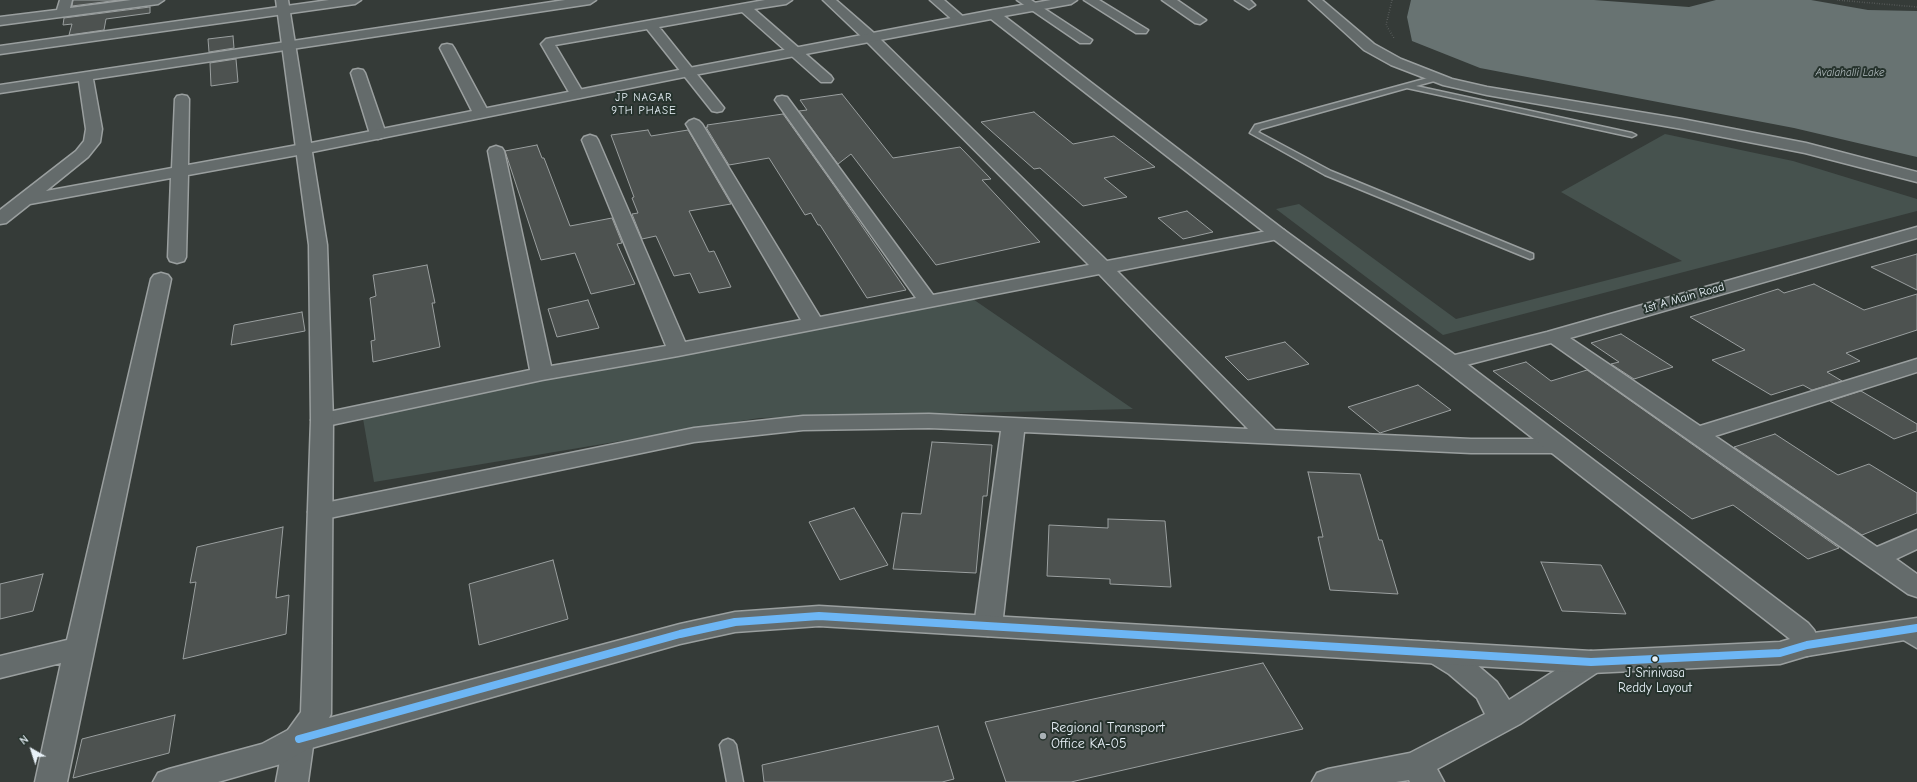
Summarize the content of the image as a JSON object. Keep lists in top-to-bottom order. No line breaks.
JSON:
{"streets":{"street":["1st A Main Road"]},"districts":["JP NAGAR 9TH PHASE"],"water":["Avalahalli Lake"],"places":["J Srinivasa Reddy Layout","Regional Transport Office KA-05"],"north":"top left"}
